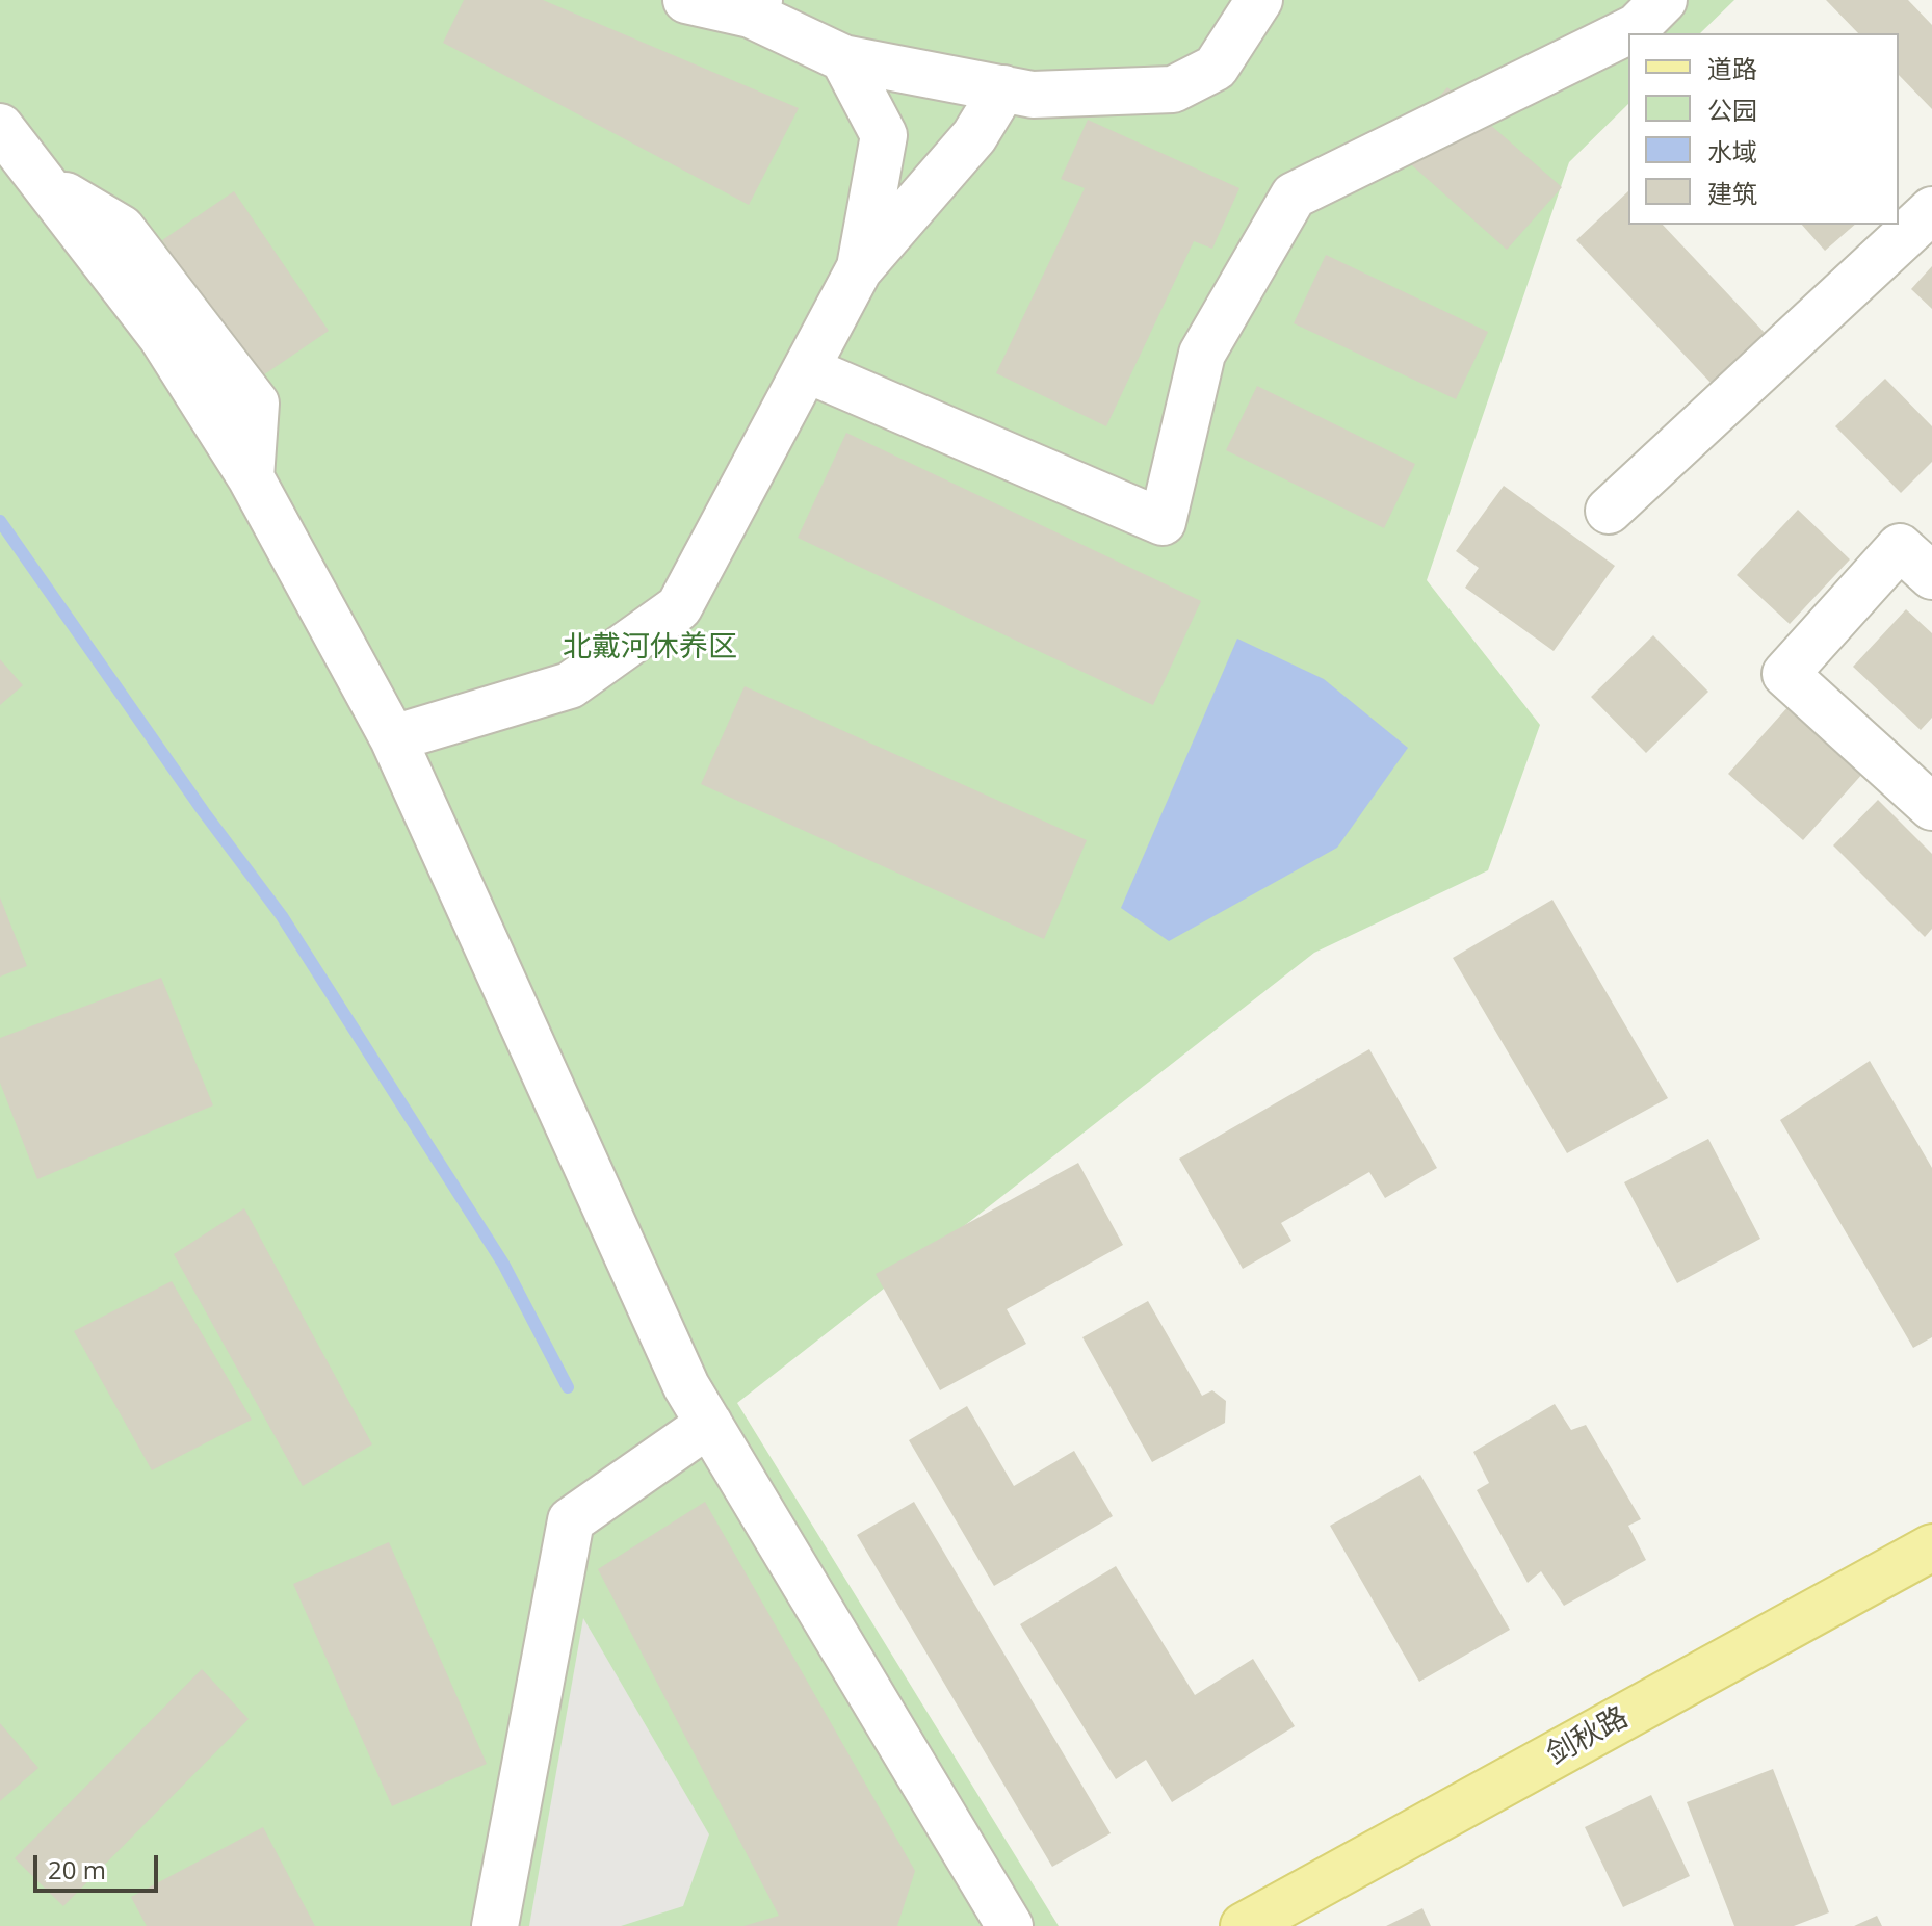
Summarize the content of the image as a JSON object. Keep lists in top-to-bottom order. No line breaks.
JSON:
{"streets":{"main road":["剑秋路"]},"parks":["北戴河休养区"],"legend":["道路","公园","水域","建筑"],"scale_bar":"20 m"}
